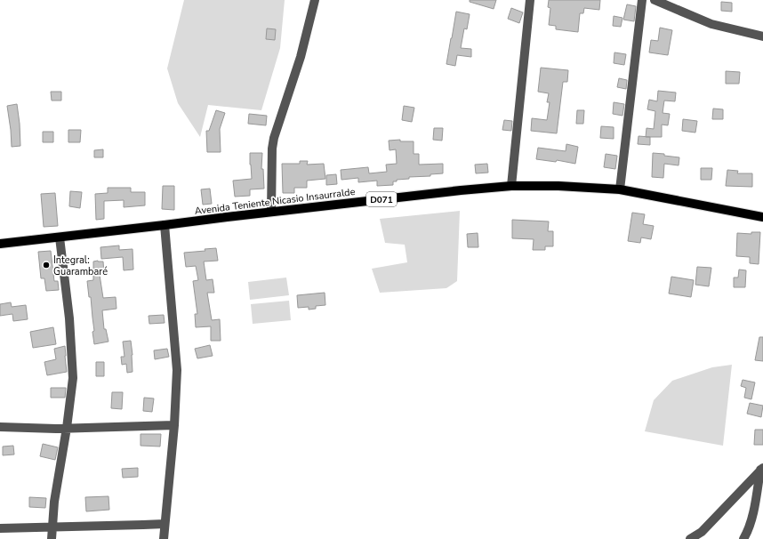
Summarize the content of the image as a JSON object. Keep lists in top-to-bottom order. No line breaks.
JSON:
{"streets":{"main road":["D071","Avenida Teniente Nicasio Insaurralde"]},"places":["Integral: Guarambaré"]}
